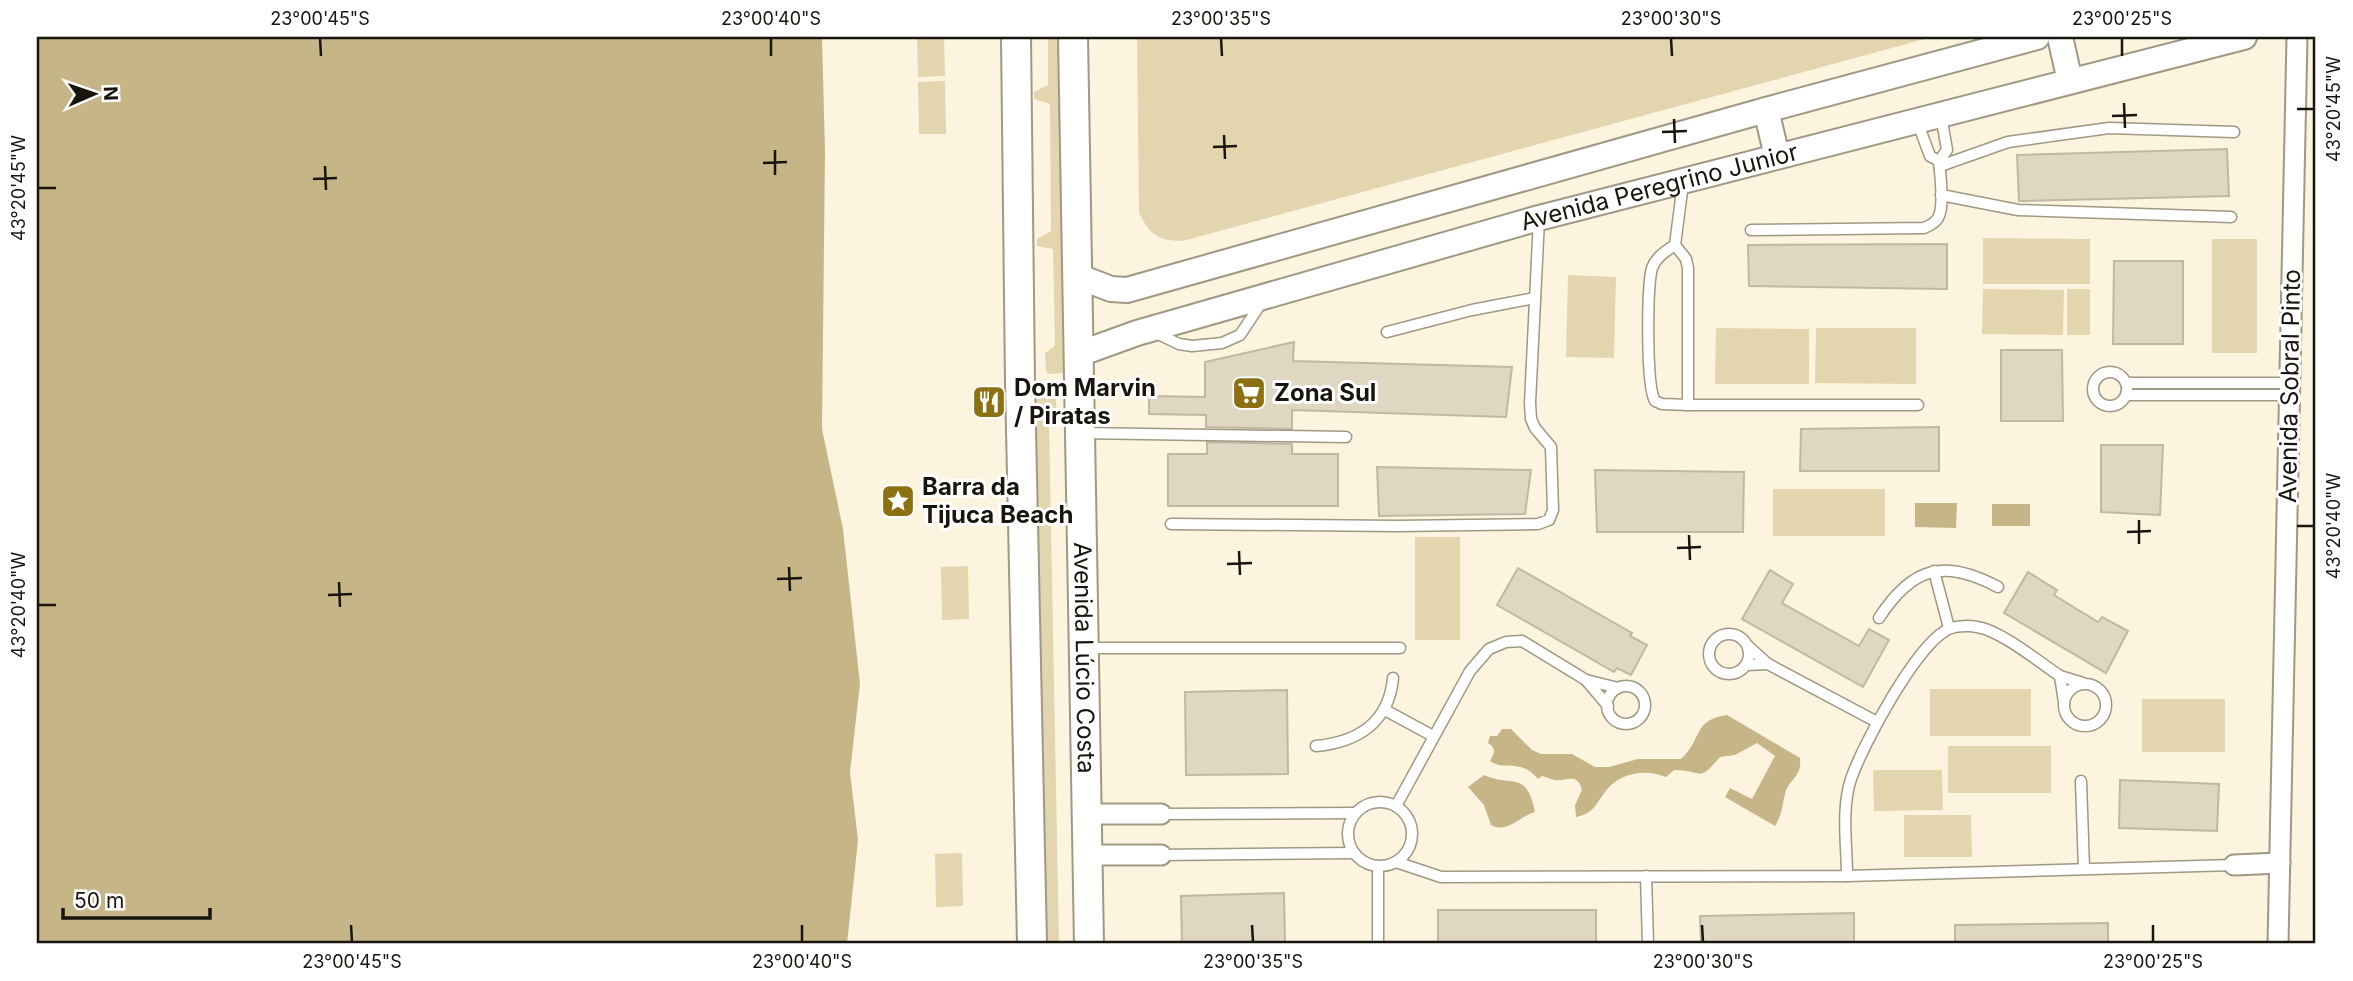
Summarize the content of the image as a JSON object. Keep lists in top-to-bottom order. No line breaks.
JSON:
{"streets":{"main road":["Avenida Lúcio Costa"],"street":["Avenida Peregrino Junior","Avenida Sobral Pinto"]},"crossings":[["Avenida Peregrino Junior","Avenida Lúcio Costa"]],"places":{"supermarket":["Zona Sul"],"restaurant":["Dom Marvin / Piratas"],"place":["Barra da Tijuca Beach"]},"scale_bar":"50 m","north":"right","coordinates":["23°00'45\"S","23°00'40\"S","23°00'35\"S","23°00'30\"S","23°00'25\"S","43°20'45\"W","43°20'40\"W"]}
